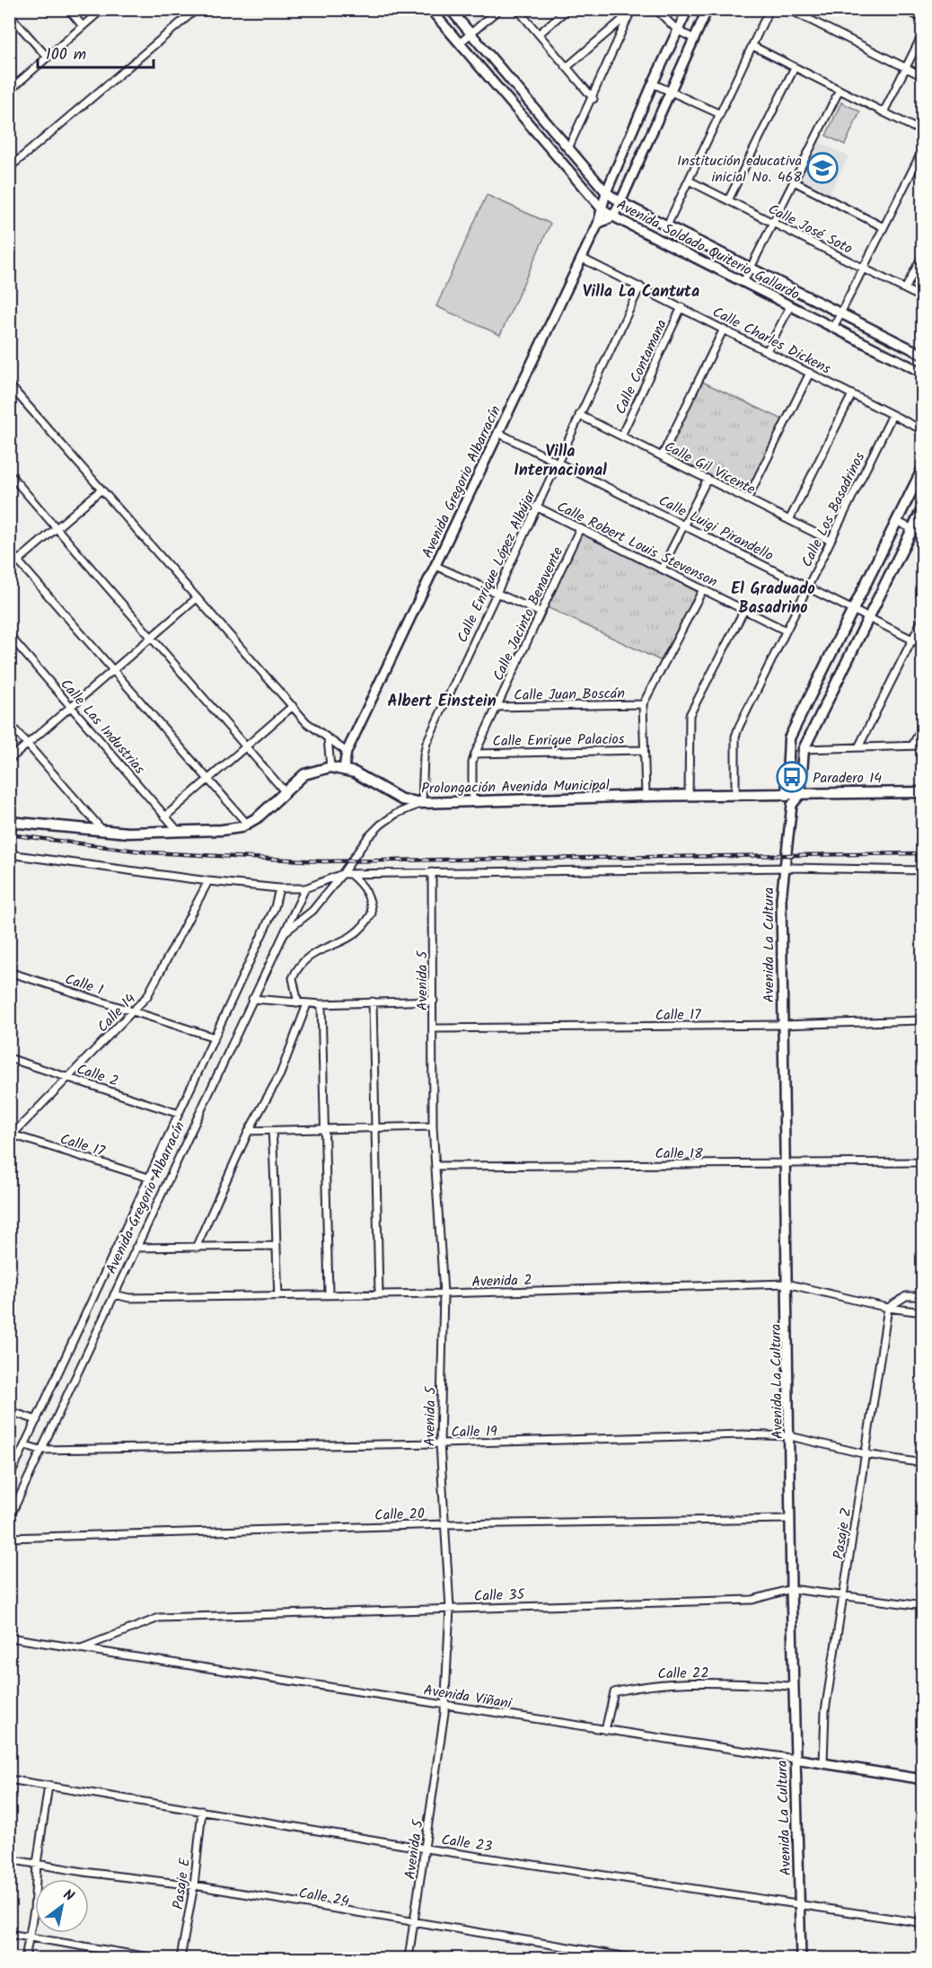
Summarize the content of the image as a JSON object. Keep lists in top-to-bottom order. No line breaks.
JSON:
{"streets":{"main road":["Prolongación Avenida Municipal"],"street":["Calle José Soto","Avenida Soldado Quiterio Gallardo","Calle Charles Dickens","Calle Contamana","Calle Gil Vicente","Avenida Gregorio Albarracín","Calle Los Basadrinos","Calle Luigi Pirandello","Calle Robert Louis Stevenson","Calle Enrique López Albújar","Calle Jacinto Benavente","Calle Juan Boscán","Calle Las Industrias","Calle Enrique Palacios","Avenida La Cultura","Avenida 5","Calle 1","Calle 14","Calle 17","Calle 2","Calle 18","Avenida 2","Calle 19","Calle 20","Pasaje Z","Calle 35","Calle 22","Avenida Viñani","Calle 23","Pasaje E","Calle 24"]},"crossings":[["Avenida Soldado Quiterio Gallardo","Avenida Gregorio Albarracín"],["Calle Charles Dickens","Calle Contamana"],["Calle Charles Dickens","Avenida Gregorio Albarracín"],["Calle Charles Dickens","Calle Los Basadrinos"],["Calle Charles Dickens","Calle Enrique López Albújar"],["Calle Contamana","Calle Gil Vicente"],["Calle Gil Vicente","Calle Los Basadrinos"],["Calle Gil Vicente","Calle Enrique López Albújar"],["Avenida Gregorio Albarracín","Calle Luigi Pirandello"],["Avenida Gregorio Albarracín","Prolongación Avenida Municipal"],["Avenida Gregorio Albarracín","Calle 1"],["Avenida Gregorio Albarracín","Calle 17"],["Avenida Gregorio Albarracín","Calle 2"],["Avenida Gregorio Albarracín","Avenida 2"],["Avenida Gregorio Albarracín","Calle 19"],["Calle Los Basadrinos","Calle Luigi Pirandello"],["Calle Los Basadrinos","Calle Robert Louis Stevenson"],["Calle Los Basadrinos","Prolongación Avenida Municipal"],["Calle Luigi Pirandello","Calle Enrique López Albújar"],["Calle Robert Louis Stevenson","Calle Enrique López Albújar"],["Calle Robert Louis Stevenson","Calle Jacinto Benavente"],["Calle Enrique López Albújar","Prolongación Avenida Municipal"],["Calle Jacinto Benavente","Calle Juan Boscán"],["Calle Jacinto Benavente","Calle Enrique Palacios"],["Calle Jacinto Benavente","Prolongación Avenida Municipal"],["Calle Las Industrias","Prolongación Avenida Municipal"],["Avenida La Cultura","Calle 17"],["Avenida La Cultura","Calle 18"],["Avenida La Cultura","Avenida 2"],["Avenida La Cultura","Calle 19"],["Avenida La Cultura","Calle 20"],["Avenida La Cultura","Calle 35"],["Avenida La Cultura","Calle 22"],["Avenida La Cultura","Avenida Viñani"],["Avenida La Cultura","Calle 23"],["Avenida 5","Calle 17"],["Avenida 5","Calle 18"],["Avenida 5","Avenida 2"],["Avenida 5","Calle 19"],["Avenida 5","Calle 20"],["Avenida 5","Calle 35"],["Avenida 5","Avenida Viñani"],["Avenida 5","Calle 23"],["Avenida 5","Calle 24"],["Calle 1","Calle 14"],["Calle 14","Calle 17"],["Calle 14","Calle 2"],["Avenida 2","Pasaje Z"],["Calle 19","Pasaje Z"],["Pasaje Z","Calle 35"],["Pasaje Z","Avenida Viñani"],["Calle 35","Avenida Viñani"],["Calle 22","Avenida Viñani"],["Calle 23","Pasaje E"],["Pasaje E","Calle 24"]],"districts":["Villa La Cantuta","Villa Internacional","El Graduado Basadrino","Albert Einstein"],"places":{"school or university":["Institución educativa inicial No. 468"],"bus stop":["Paradero 14"]},"scale_bar":"100 m","north":"top right"}
